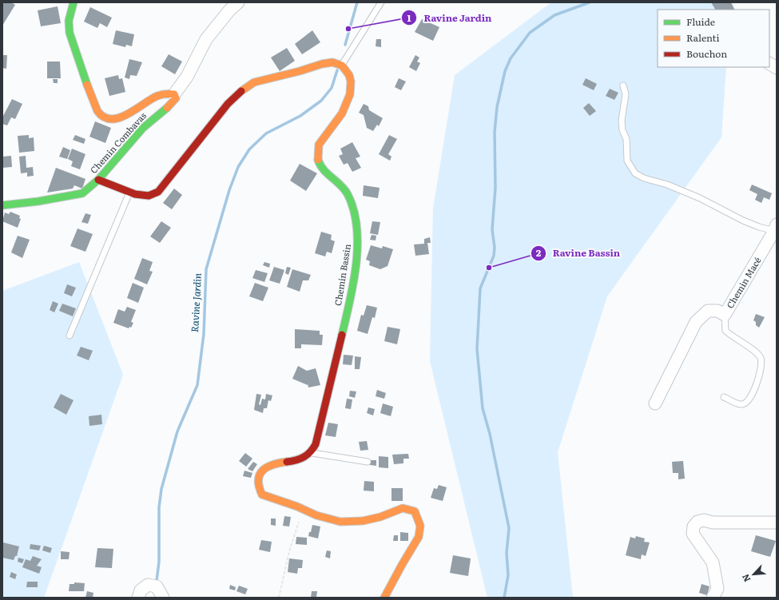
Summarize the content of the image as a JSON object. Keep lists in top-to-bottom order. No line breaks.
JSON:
{"streets":{"street":["Chemin Combavas","Chemin Bassin","Chemin Macé"]},"water":["Ravine Jardin"],"places":["Ravine Jardin","Ravine Bassin"],"legend":["Fluide","Ralenti","Bouchon"],"north":"bottom left"}
